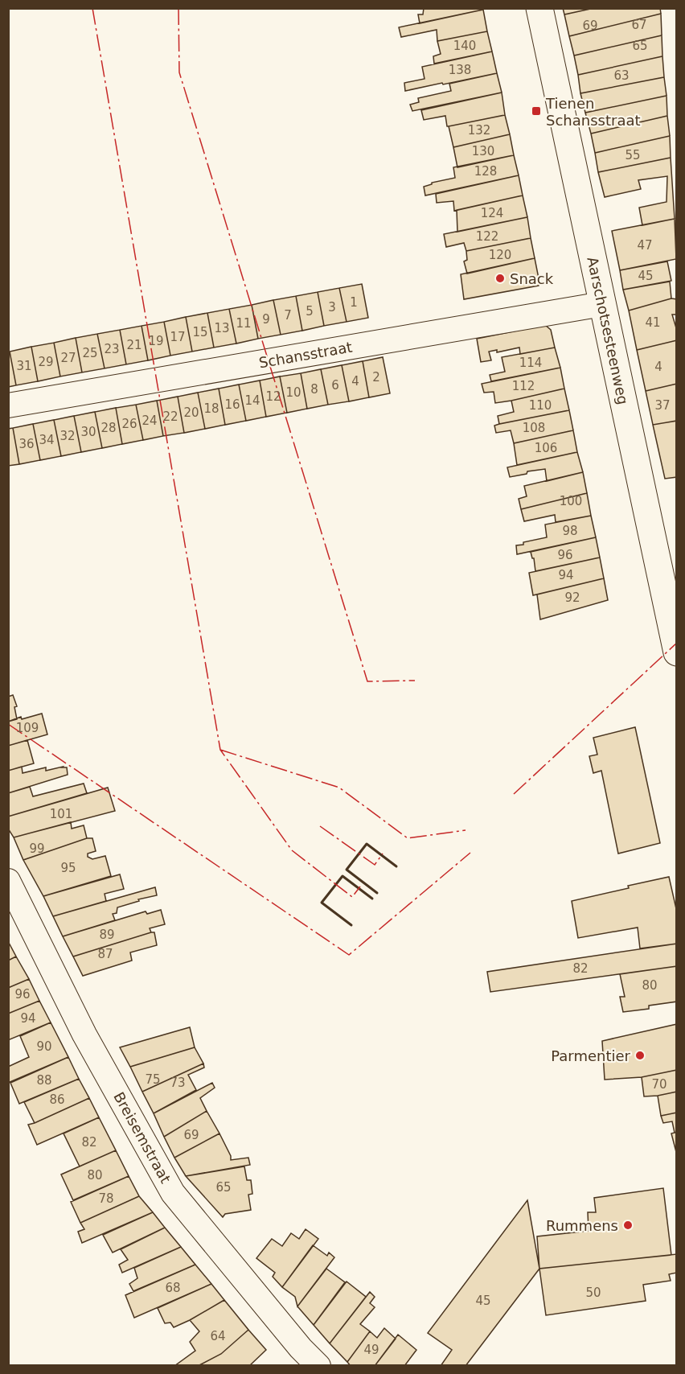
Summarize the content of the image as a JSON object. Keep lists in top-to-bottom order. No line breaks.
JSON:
{"streets":{"main road":["Aarschotsesteenweg"],"street":["Schansstraat","Breisemstraat"]},"crossings":[["Aarschotsesteenweg","Schansstraat"]],"places":{"transit":["Tienen Schansstraat"],"other":["Snack","Parmentier","Rummens"]},"house_numbers":["67","69","140","65","138","63","132","130","55","128","124","122","47","120","45","1","3","5","7","9","41","11","13","15","17","19","21","23","25","27","29","114","31","4","2","4","6","112","8","10","12","14","16","110","37","18","20","22","24","26","28","108","30","32","34","36","106","100","98","96","94","92","109","101","99","95","89","87","82","80","96","94","90","75","88","73","70","86","69","82","80","65","78","68","50","45","64","49"]}
